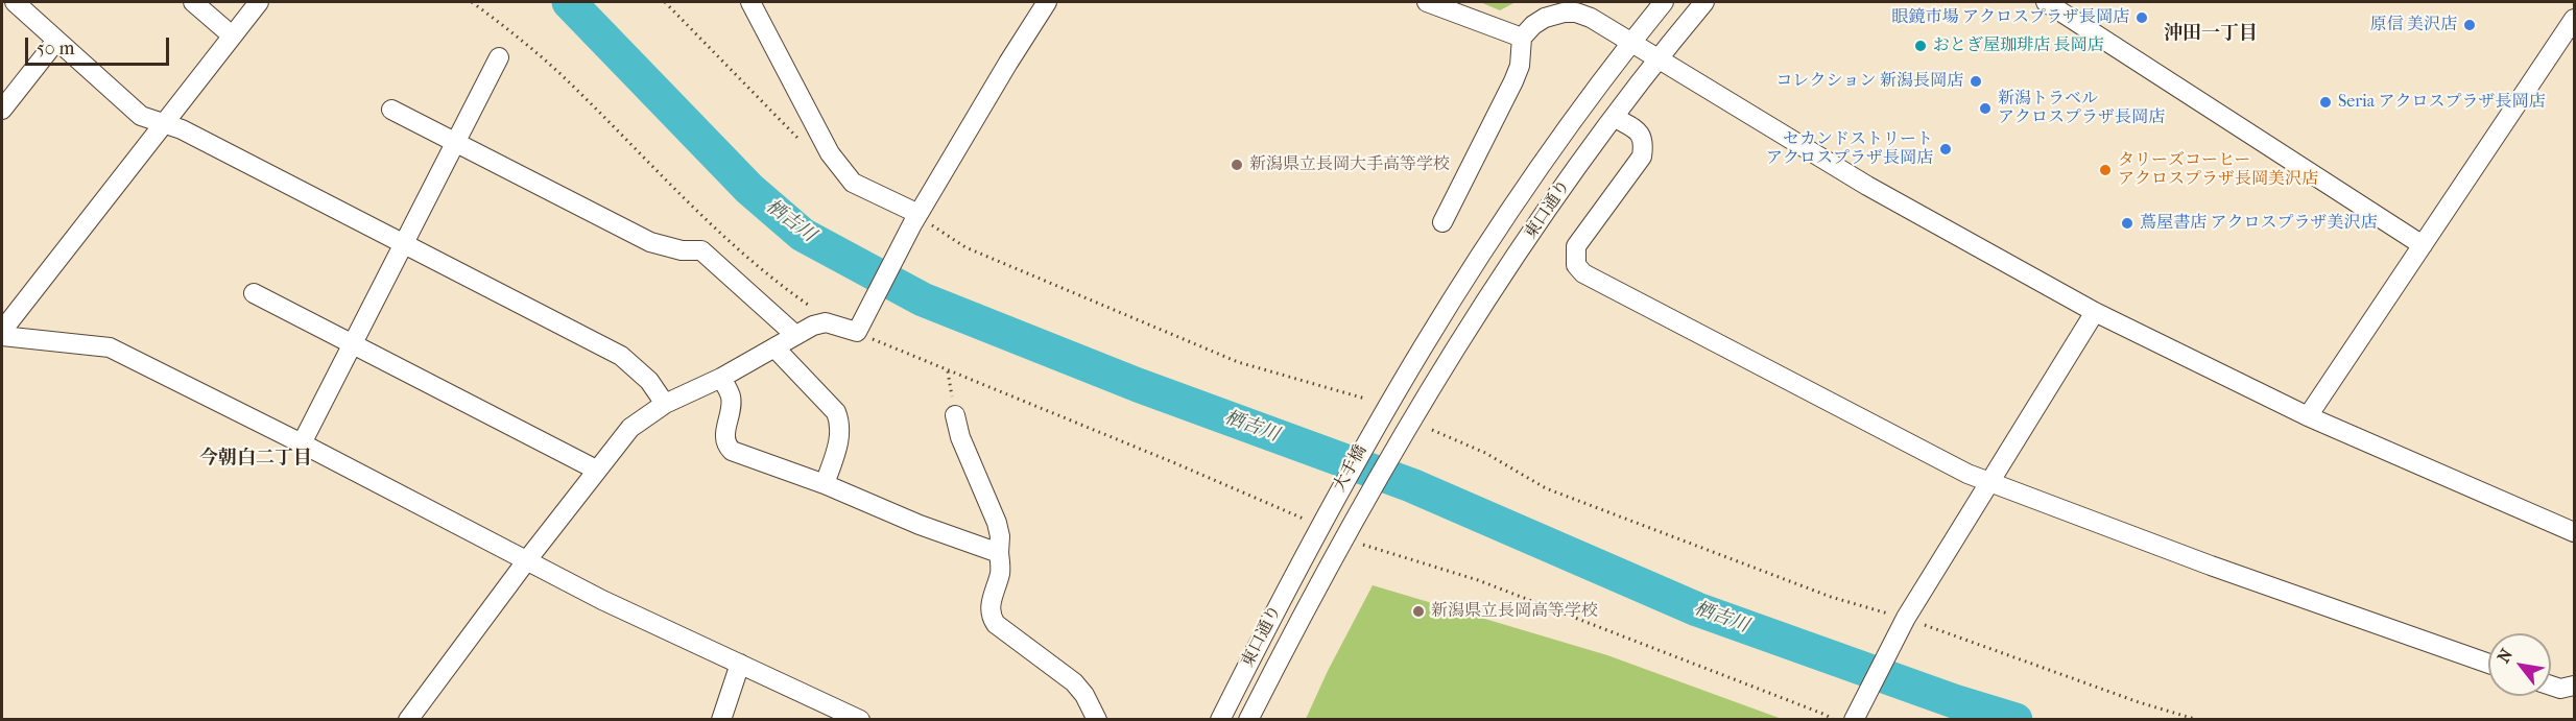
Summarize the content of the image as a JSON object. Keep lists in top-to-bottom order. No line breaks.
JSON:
{"streets":{"street":["東口通り","大手橋"]},"crossings":[["東口通り","大手橋"]],"districts":["沖田一丁目","今朝白二丁目"],"water":["栖吉川"],"places":["眼鏡市場 アクロスプラザ長岡店","原信 美沢店","おとぎ屋珈琲店 長岡店","コレクション 新潟長岡店","Seria アクロスプラザ長岡店","新潟トラベル アクロスプラザ長岡店","セカンドストリート アクロスプラザ長岡店","新潟県立長岡大手高等学校","タリーズコーヒー アクロスプラザ長岡美沢店","蔦屋書店 アクロスプラザ美沢店","新潟県立長岡高等学校"],"scale_bar":"50 m","north":"top left"}
